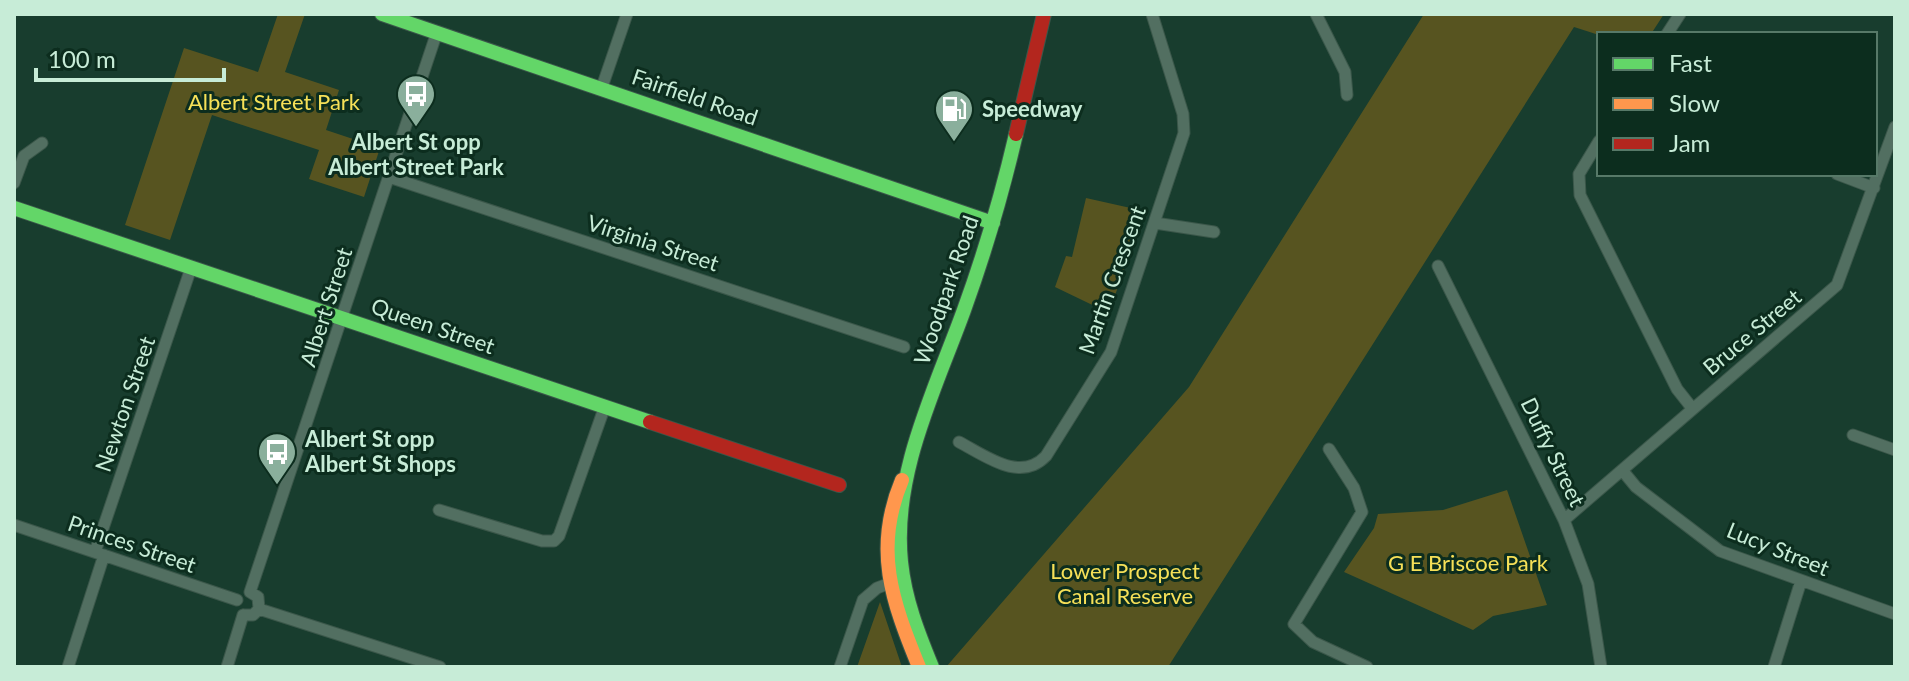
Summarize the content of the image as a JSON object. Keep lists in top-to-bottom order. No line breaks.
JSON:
{"streets":{"main road":["Fairfield Road","Woodpark Road","Queen Street"],"street":["Virginia Street","Martin Crescent","Albert Street","Bruce Street","Newton Street","Duffy Street","Princes Street","Lucy Street"]},"crossings":[["Fairfield Road","Woodpark Road"],["Fairfield Road","Albert Street"],["Virginia Street","Albert Street"],["Albert Street","Queen Street"],["Albert Street","Princes Street"],["Queen Street","Newton Street"],["Bruce Street","Duffy Street"],["Bruce Street","Lucy Street"],["Newton Street","Princes Street"]],"parks":["Albert Street Park","G E Briscoe Park","Lower Prospect Canal Reserve"],"places":{"bus stop":["Albert St opp Albert Street Park","Albert St opp Albert St Shops"],"fuel station":["Speedway"]},"legend":["Fast","Slow","Jam"],"scale_bar":"100 m"}
